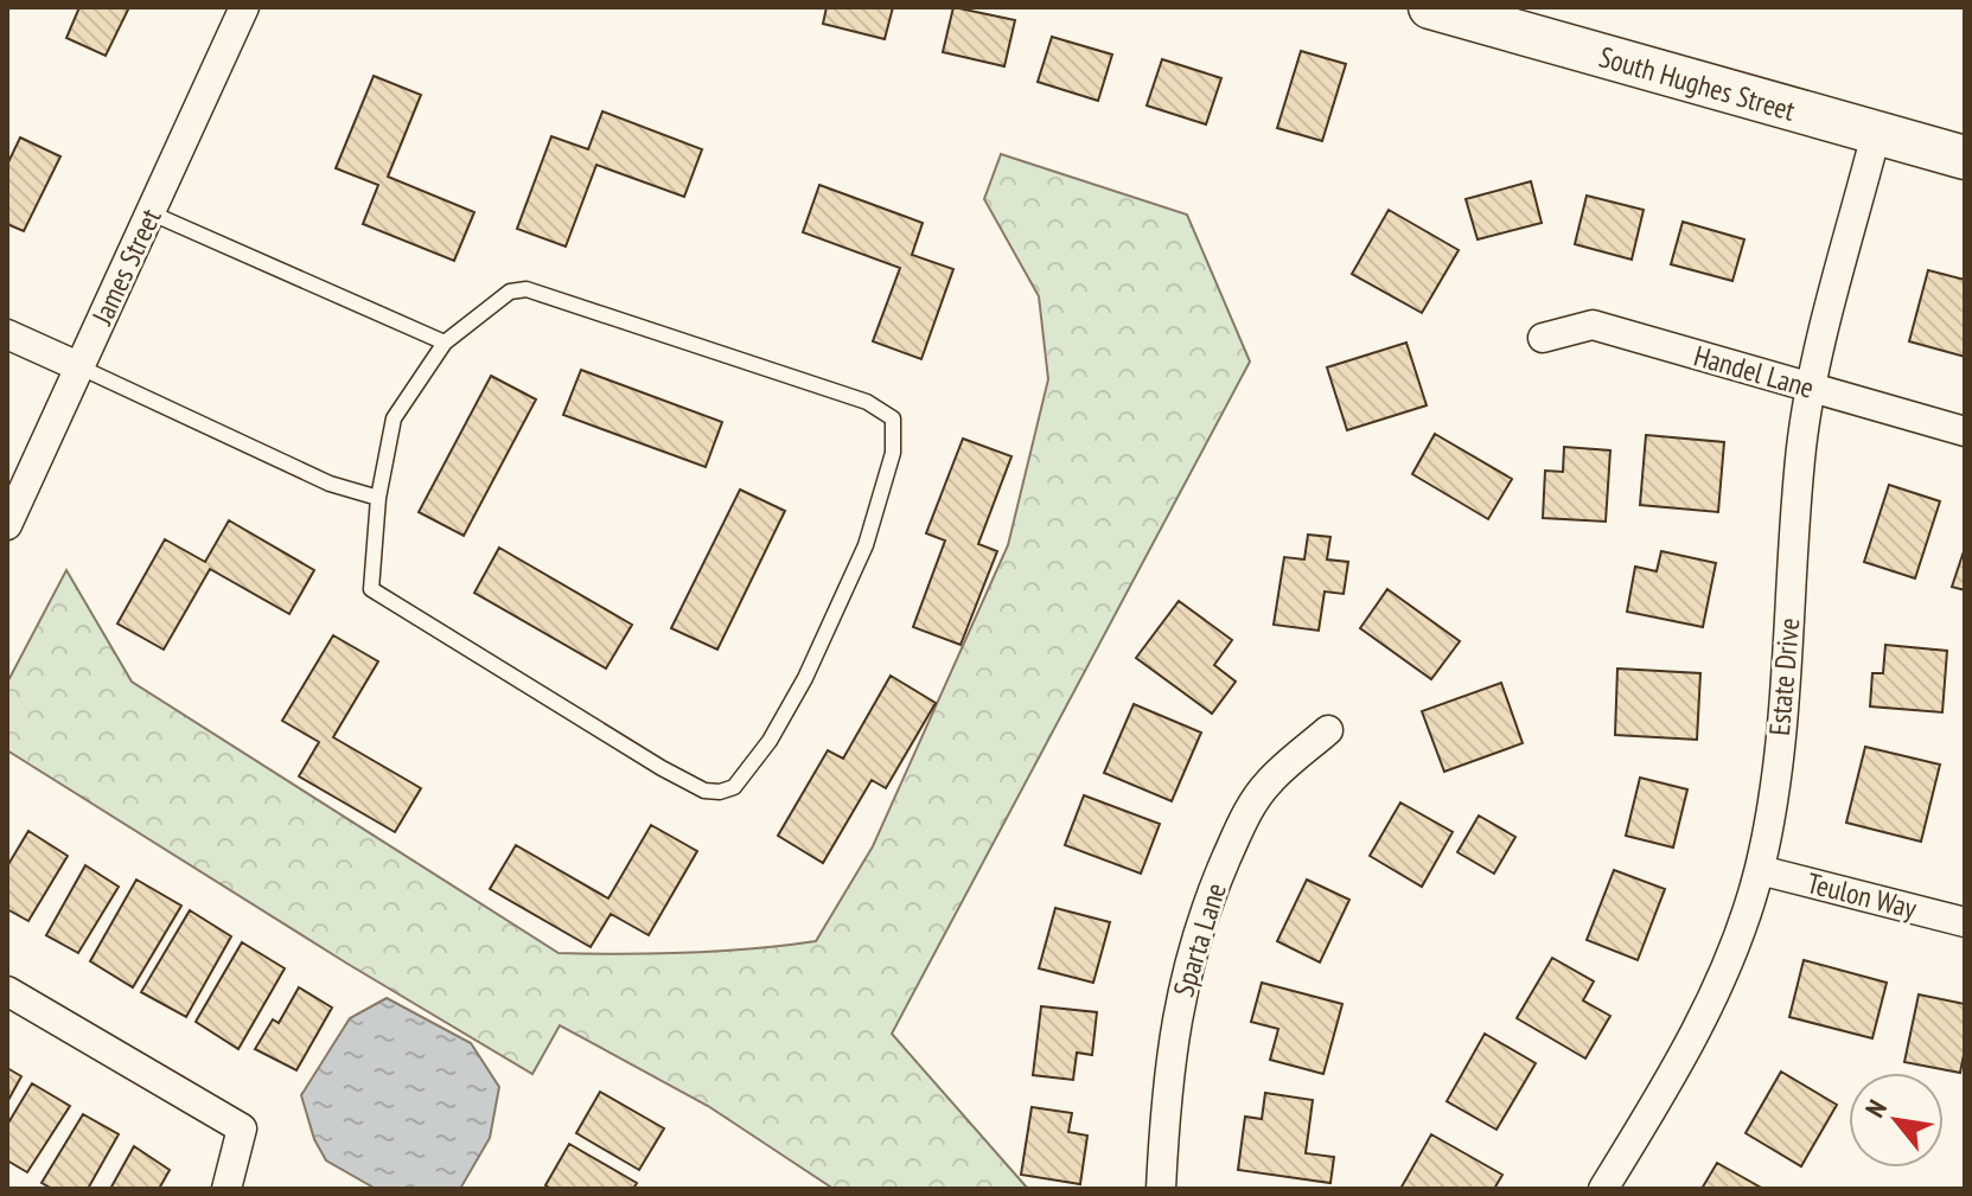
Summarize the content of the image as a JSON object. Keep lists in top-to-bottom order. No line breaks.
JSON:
{"streets":{"street":["South Hughes Street","James Street","Handel Lane","Estate Drive","Teulon Way","Sparta Lane"]},"crossings":[["South Hughes Street","Estate Drive"],["Handel Lane","Estate Drive"],["Estate Drive","Teulon Way"]],"north":"top left"}
